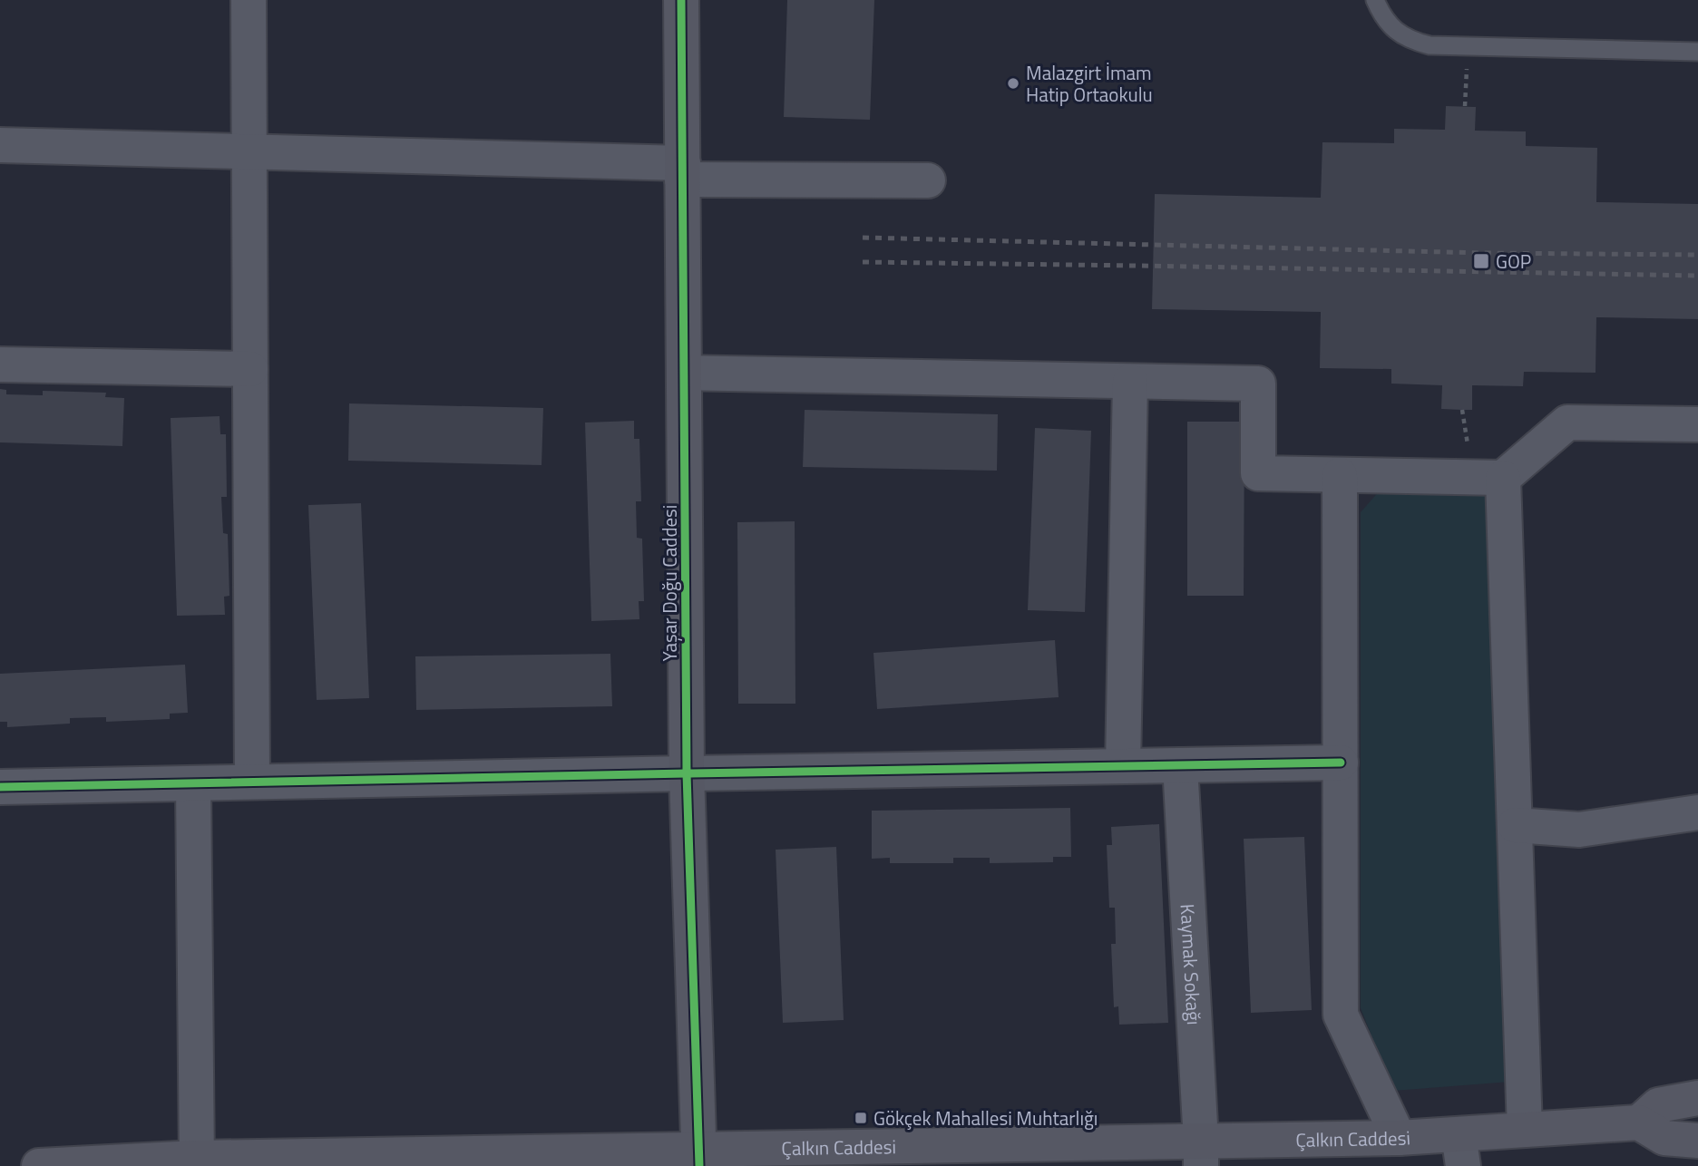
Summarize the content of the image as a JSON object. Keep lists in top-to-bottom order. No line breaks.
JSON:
{"streets":{"main road":["Yaşar Doğu Caddesi","Çalkın Caddesi"],"street":["Kaymak Sokağı"]},"crossings":[["Yaşar Doğu Caddesi","Çalkın Caddesi"],["Kaymak Sokağı","Çalkın Caddesi"]],"places":{"other":["Malazgirt İmam Hatip Ortaokulu"],"transit":["GOP","Gökçek Mahallesi Muhtarlığı"]}}
